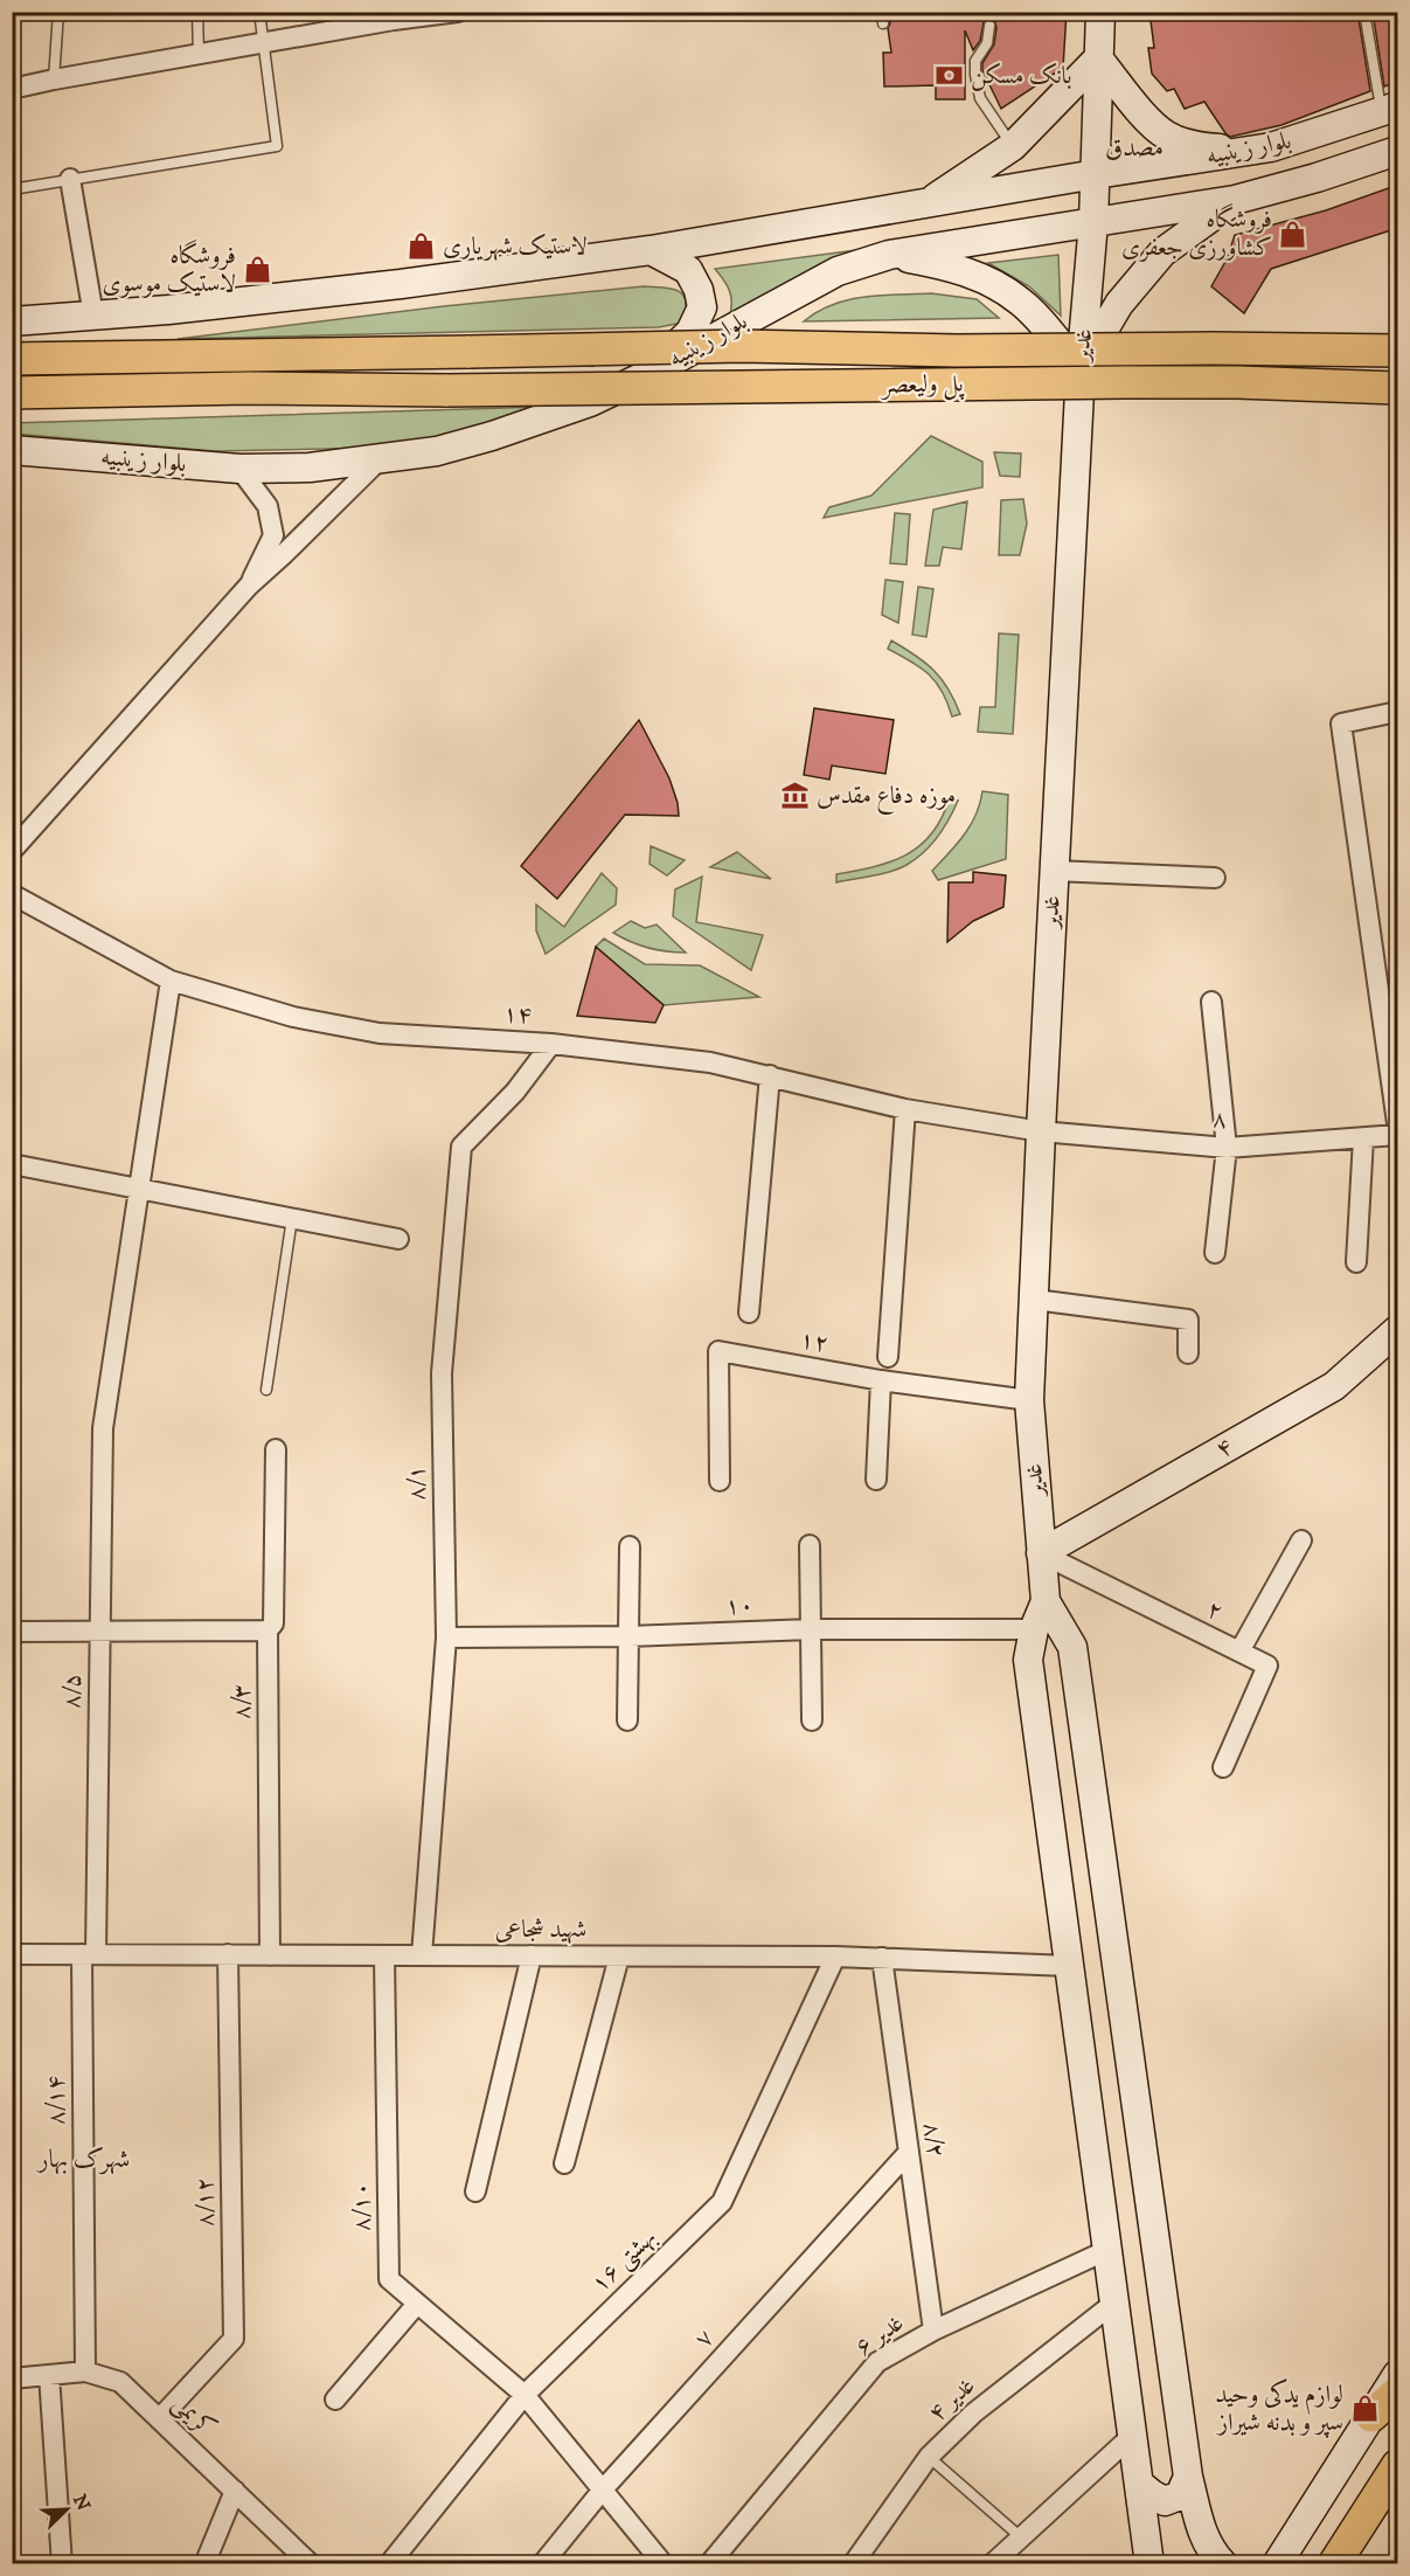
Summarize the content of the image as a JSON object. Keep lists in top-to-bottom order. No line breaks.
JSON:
{"streets":{"main road":["بلوار زینبیه","غدیر","پل ولیعصر","۴"],"street":["۱۴","۸","۱۲","۸/۱","۱۰","۲","۸/۵","۸/۳","شهید شجاعی","۸/۱۴","۸/۲","۸/۱۲","۸/۱۰","۱۶ بهشتی","غدیر ۶","۷","غدیر ۴","کریمی"]},"crossings":[["بلوار زینبیه","غدیر"],["غدیر","۱۴"],["غدیر","۸"],["غدیر","۱۲"],["غدیر","۴"],["غدیر","۲"],["۱۴","۸"],["۱۴","۸/۱"],["۱۴","۸/۵"],["۴","۲"],["۸/۱","۱۰"],["۸/۱","شهید شجاعی"],["۸/۵","شهید شجاعی"],["۸/۵","۸/۱۴"],["۸/۳","شهید شجاعی"],["شهید شجاعی","۸/۱۴"],["شهید شجاعی","۸/۲"],["شهید شجاعی","۸/۱۲"],["شهید شجاعی","۸/۱۰"],["شهید شجاعی","۱۶ بهشتی"],["۸/۱۴","کریمی"],["۸/۲","غدیر ۶"],["۸/۲","۷"],["۸/۱۲","کریمی"],["۸/۱۰","۱۶ بهشتی"],["۸/۱۰","۷"]],"districts":["مصدق","شهرک بهار"],"places":{"bank":["بانک مسکن"],"shop":["فروشگاه کشاورزی جعفری","لاستیک شهریاری","فروشگاه لاستیک موسوی","لوازم یدکی وحید سپر و بدنه شیراز"],"museum":["موزه دفاع مقدس"]},"north":"top right"}
